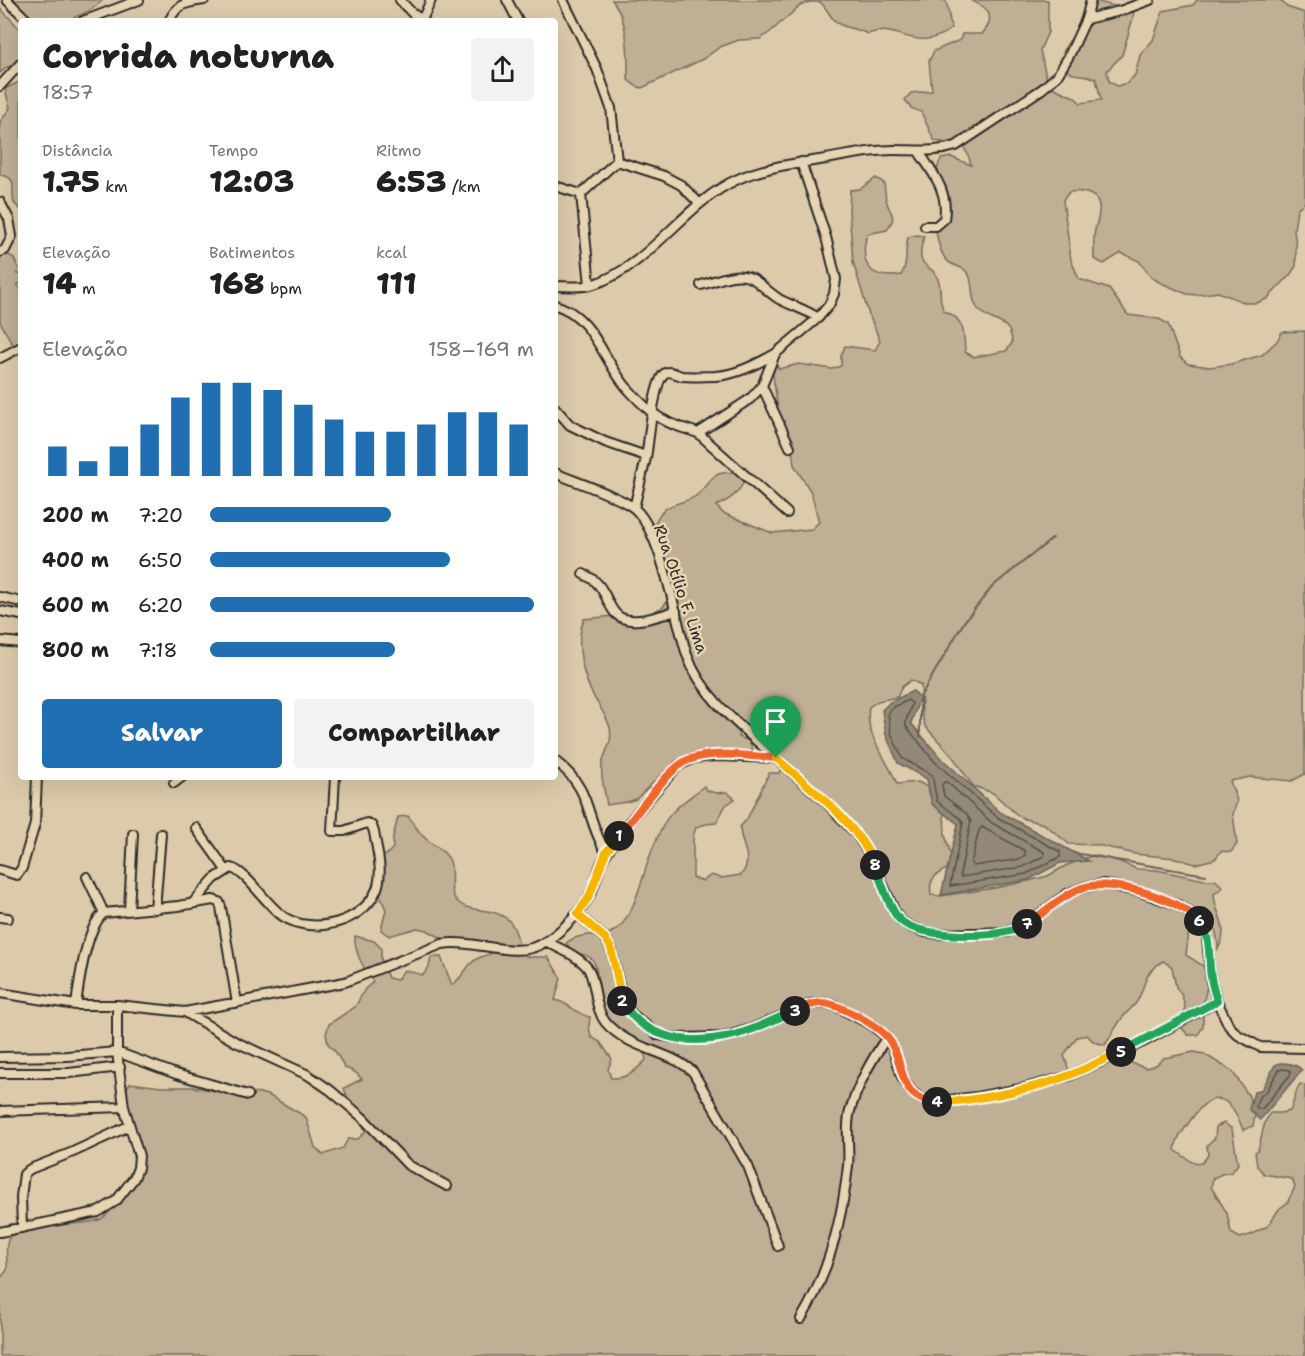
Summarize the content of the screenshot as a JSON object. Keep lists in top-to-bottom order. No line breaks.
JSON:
{"streets":{"street":["Rua Otílio F. Lima"]},"page":{"heading":["Corrida noturna","18:57"],"stats":[["Distância","1.75 km"],["Tempo","12:03"],["Ritmo","6:53 /km"],["Elevação","14 m"],["Batimentos","168 bpm"],["kcal","111"]],"chart":["Elevação","158–169 m"],"list":[{"name":"200 m","note":"7:20"},{"name":"400 m","note":"6:50"},{"name":"600 m","note":"6:20"},{"name":"800 m","note":"7:18"}],"buttons":["Salvar","Compartilhar"],"pins":["1","8","6","7","2","3","5","4"]}}
